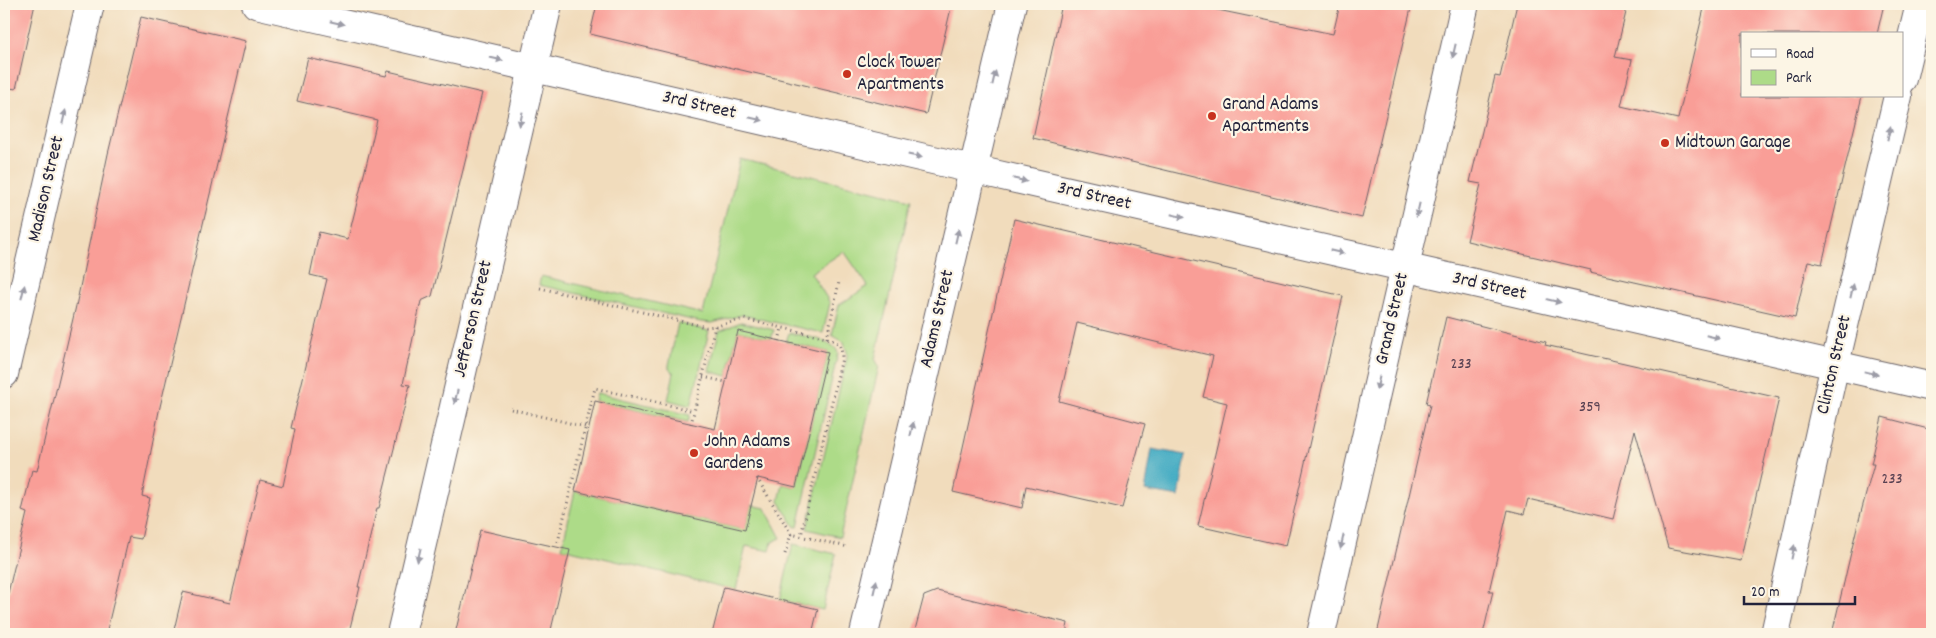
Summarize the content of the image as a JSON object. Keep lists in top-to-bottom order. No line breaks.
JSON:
{"streets":{"street":["3rd Street","Madison Street","Jefferson Street","Adams Street","Grand Street","Clinton Street"]},"crossings":[["3rd Street","Jefferson Street"],["3rd Street","Adams Street"],["3rd Street","Grand Street"],["3rd Street","Clinton Street"]],"one_way":["3rd Street","Madison Street","Jefferson Street","Adams Street","Grand Street","Clinton Street"],"places":["Clock Tower Apartments","Grand Adams Apartments","Midtown Garage","John Adams Gardens"],"house_numbers":["233","359","233"],"legend":["Road","Park"],"scale_bar":"20 m"}
